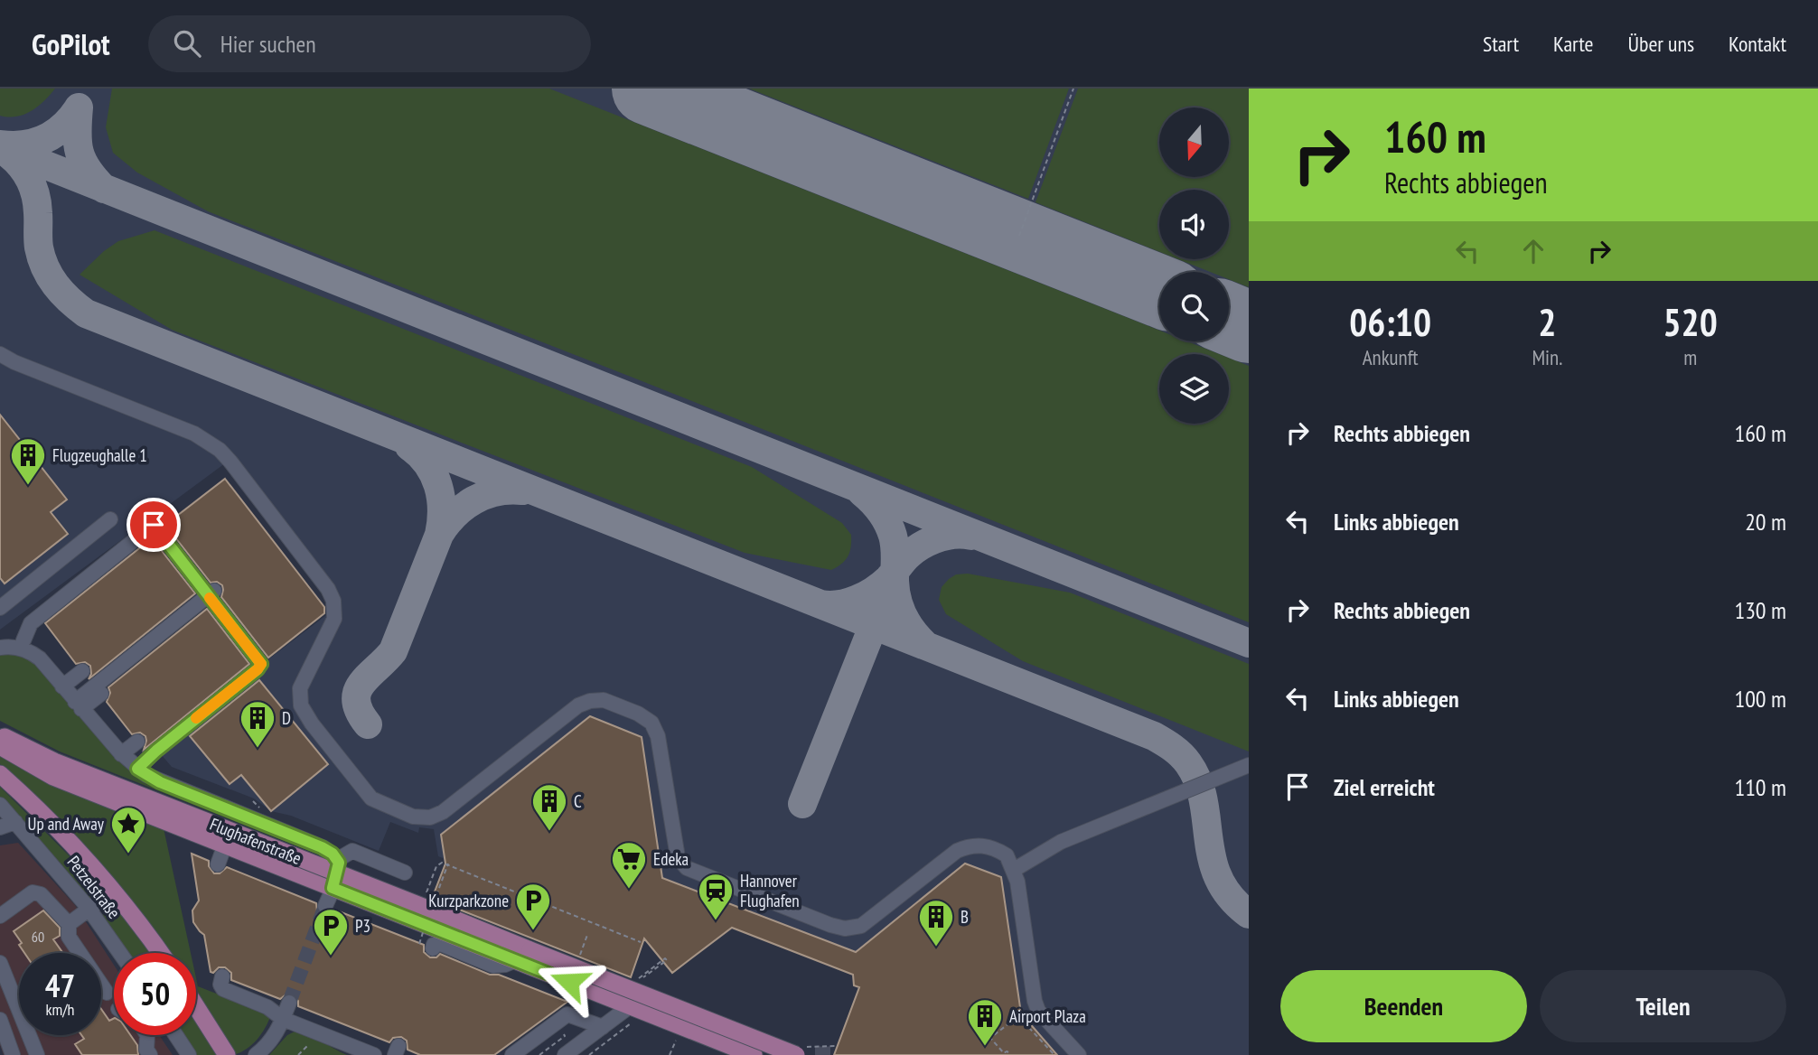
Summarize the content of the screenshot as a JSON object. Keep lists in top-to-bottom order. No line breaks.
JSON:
{"streets":{"main road":["Flughafenstraße"],"street":["Petzelstraße"]},"places":{"building":["Flugzeughalle 1","D","C","B","Airport Plaza"],"place":["Up and Away"],"supermarket":["Edeka"],"station":["Hannover Flughafen"],"parking":["Kurzparkzone","P3"]},"house_numbers":["60"],"north":"bottom","page":{"header":"GoPilot","search":"Hier suchen","nav":["Start","Karte","Über uns","Kontakt"],"turn":["160 m","Rechts abbiegen"],"eta":["06:10","Ankunft","2","Min.","520","m"],"list":[{"name":"Rechts abbiegen","value":"160 m"},{"name":"Links abbiegen","value":"20 m"},{"name":"Rechts abbiegen","value":"130 m"},{"name":"Links abbiegen","value":"100 m"},{"name":"Ziel erreicht","value":"110 m"}],"speed":"47 km/h","limit":"50","buttons":["Beenden","Teilen"]}}
